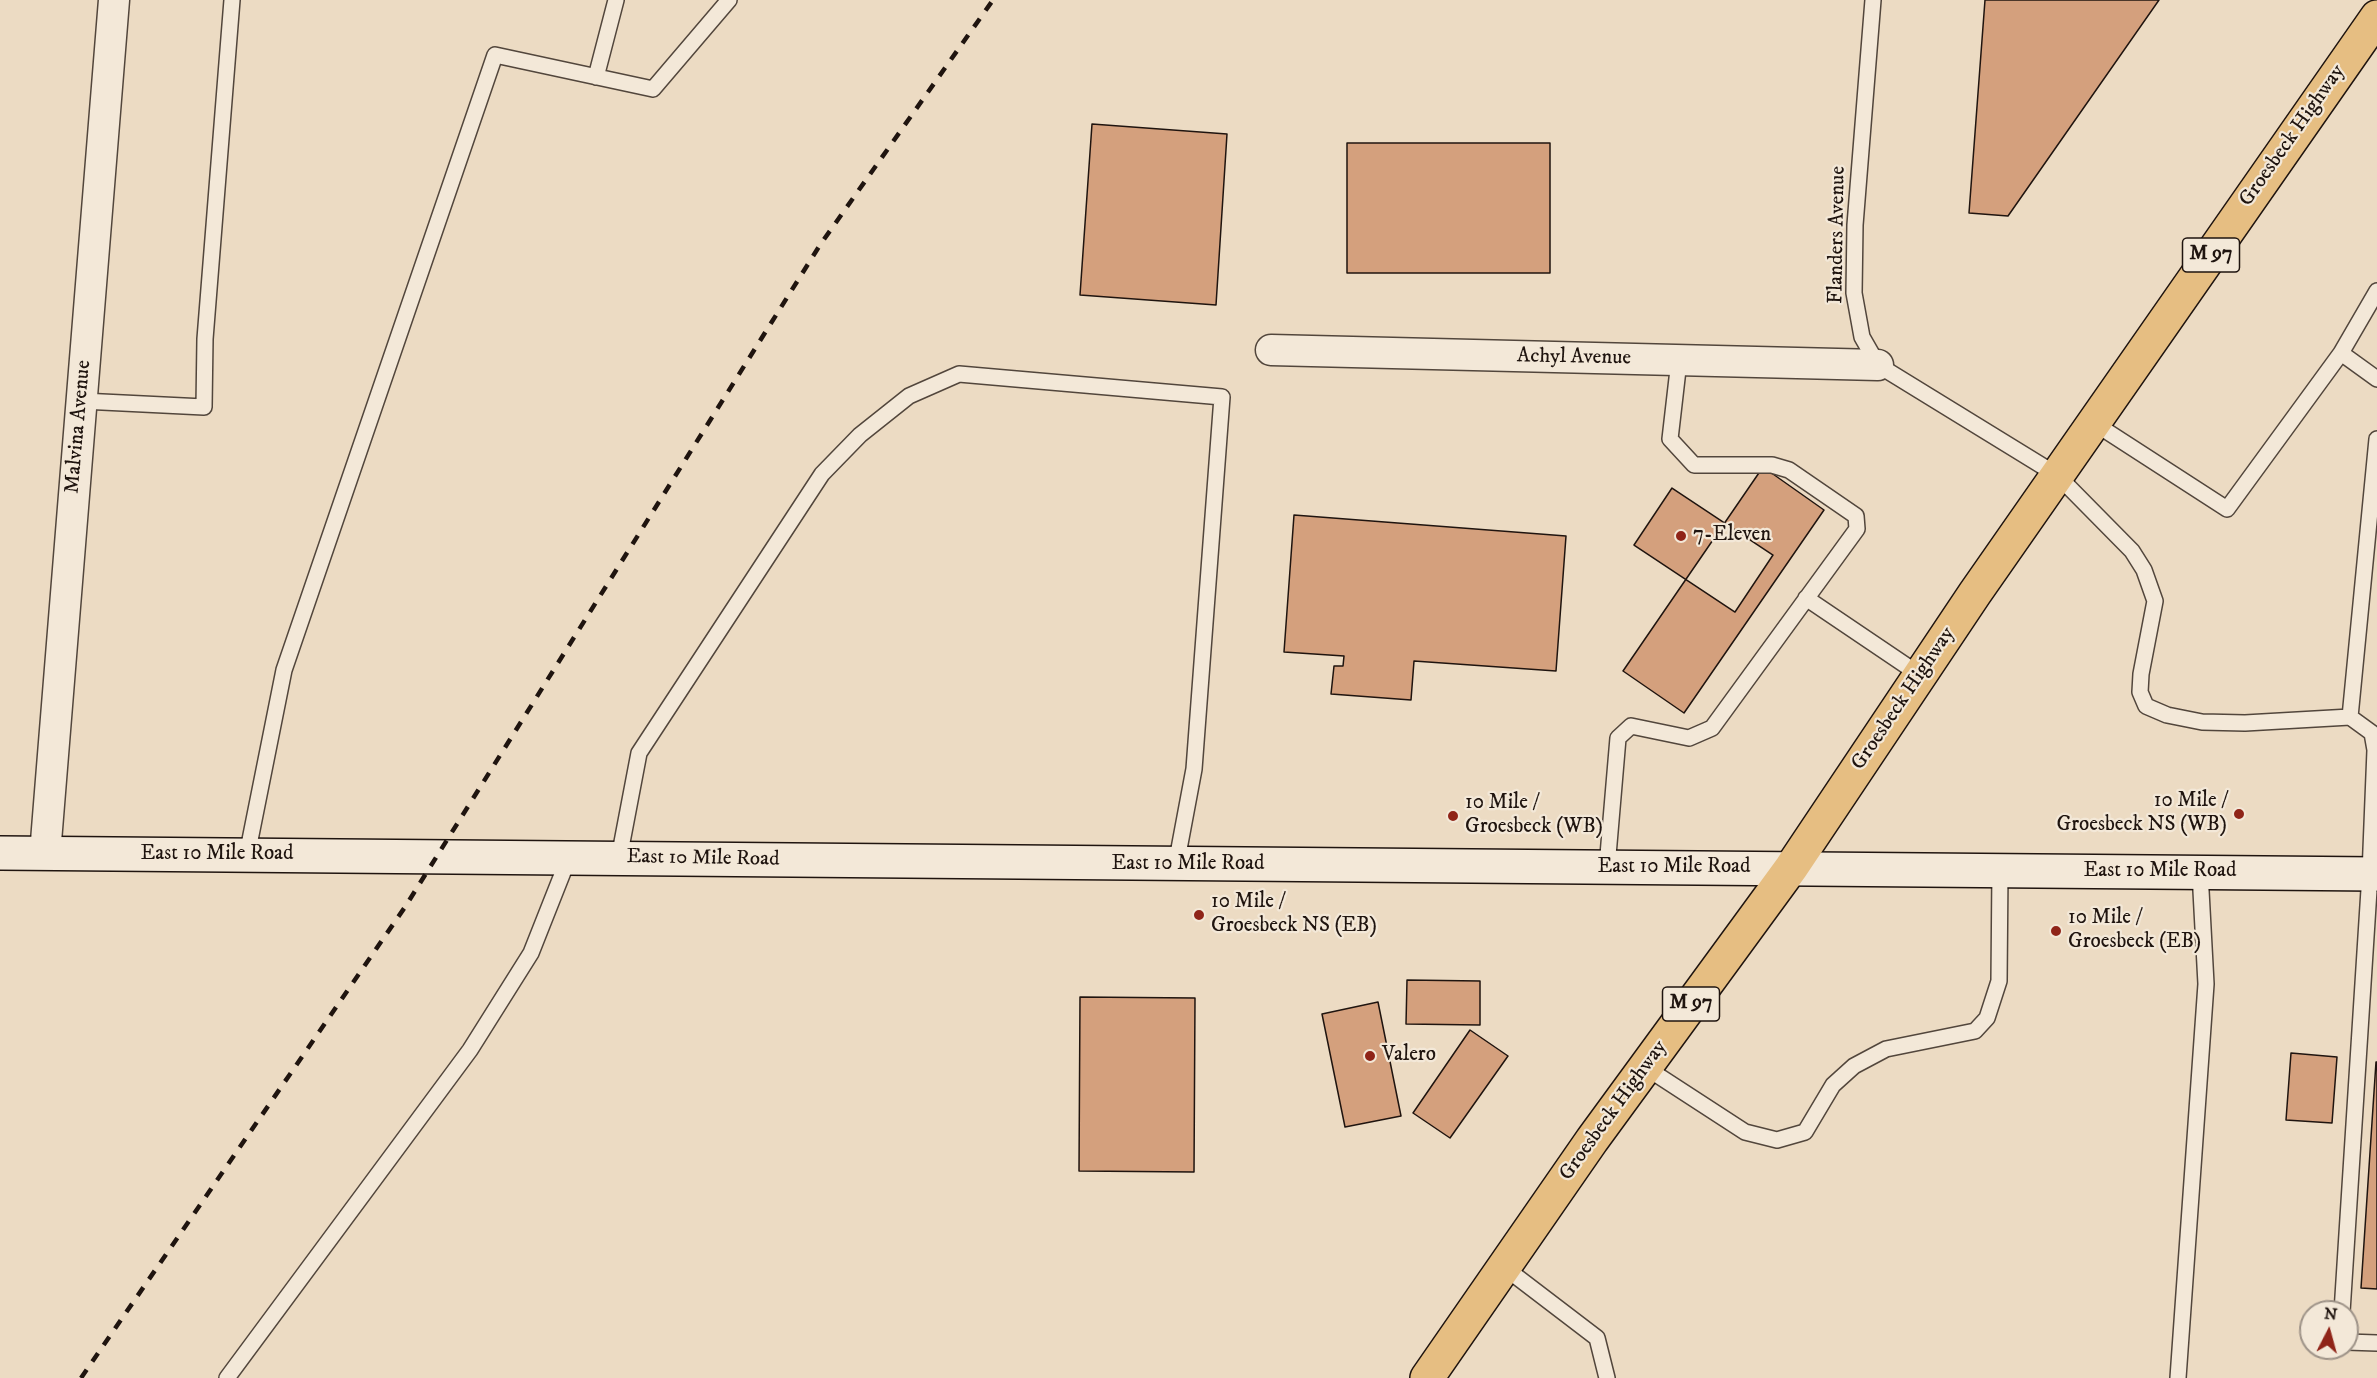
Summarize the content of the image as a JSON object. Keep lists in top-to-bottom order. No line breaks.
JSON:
{"streets":{"main road":["Groesbeck Highway","M 97","East 10 Mile Road"],"street":["Achyl Avenue","Malvina Avenue"],"lane":["Flanders Avenue"]},"crossings":[["Groesbeck Highway","Flanders Avenue"],["Groesbeck Highway","East 10 Mile Road"],["Flanders Avenue","Achyl Avenue"],["Malvina Avenue","East 10 Mile Road"]],"places":["7-Eleven","10 Mile / Groesbeck NS (WB)","10 Mile / Groesbeck (WB)","10 Mile / Groesbeck NS (EB)","10 Mile / Groesbeck (EB)","Valero"],"north":"top"}
